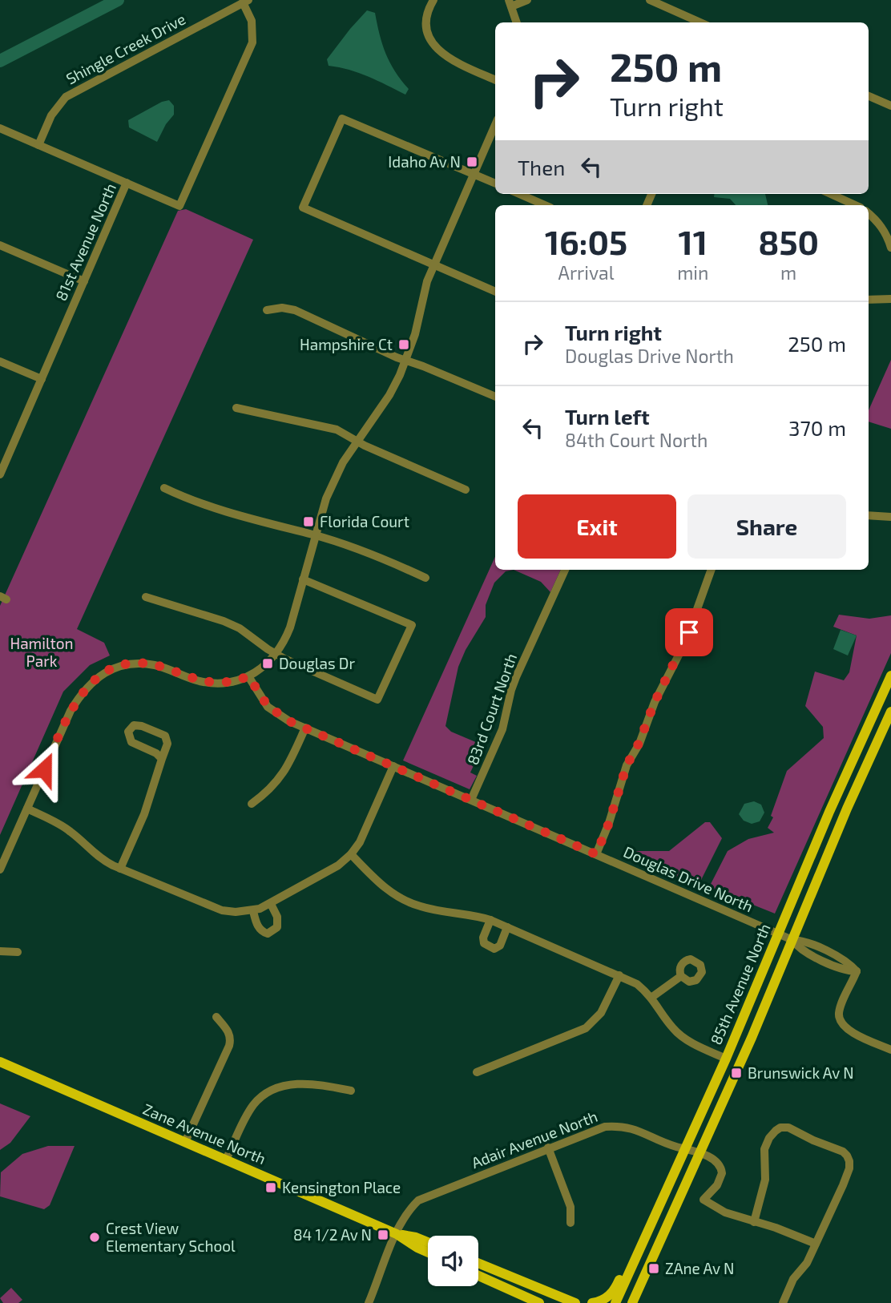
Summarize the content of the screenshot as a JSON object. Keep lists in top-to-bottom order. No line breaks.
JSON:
{"streets":{"main road":["85th Avenue North","Zane Avenue North"],"street":["Shingle Creek Drive","81st Avenue North","83rd Court North","Douglas Drive North","Adair Avenue North"]},"crossings":[["Shingle Creek Drive","81st Avenue North"],["83rd Court North","Douglas Drive North"],["Douglas Drive North","85th Avenue North"],["85th Avenue North","Adair Avenue North"],["Zane Avenue North","Adair Avenue North"]],"parks":["Hamilton Park"],"places":{"transit":["Idaho Av N","Hampshire Ct","Florida Court","Douglas Dr","Brunswick Av N","Kensington Place","84 1/2 Av N","ZAne Av N"],"other":["Crest View Elementary School"]},"page":{"turn":["250 m","Turn right"],"then":"Then","eta":["16:05","Arrival","11","min","850","m"],"list":[{"name":"Turn right","note":"Douglas Drive North","value":"250 m"},{"name":"Turn left","note":"84th Court North","value":"370 m"}],"buttons":["Exit","Share"]}}
